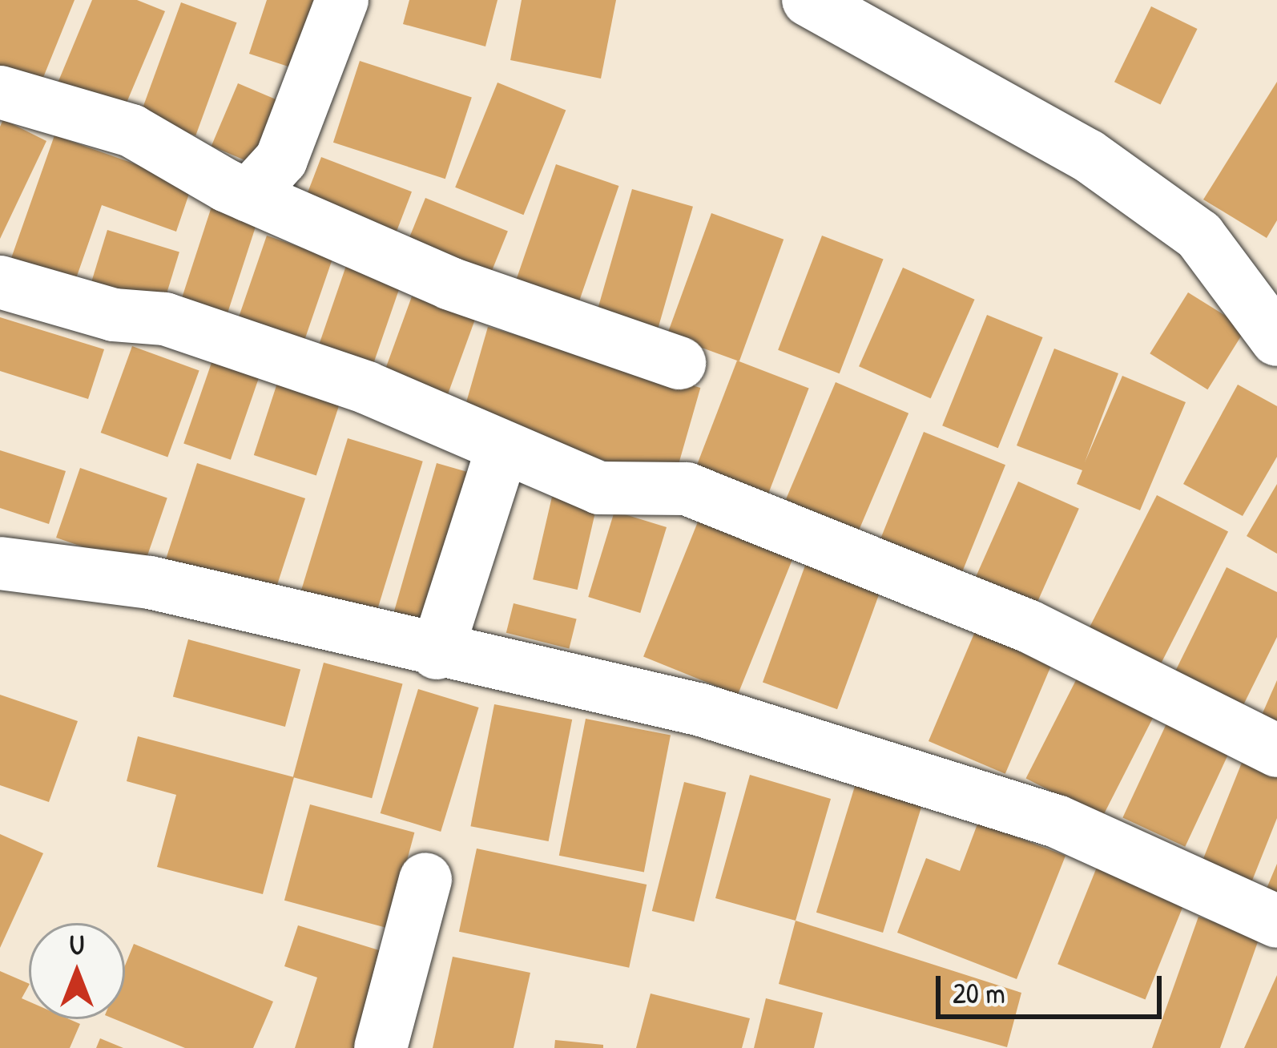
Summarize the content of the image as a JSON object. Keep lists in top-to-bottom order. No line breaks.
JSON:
{"scale_bar":"20 m","north":"top"}
